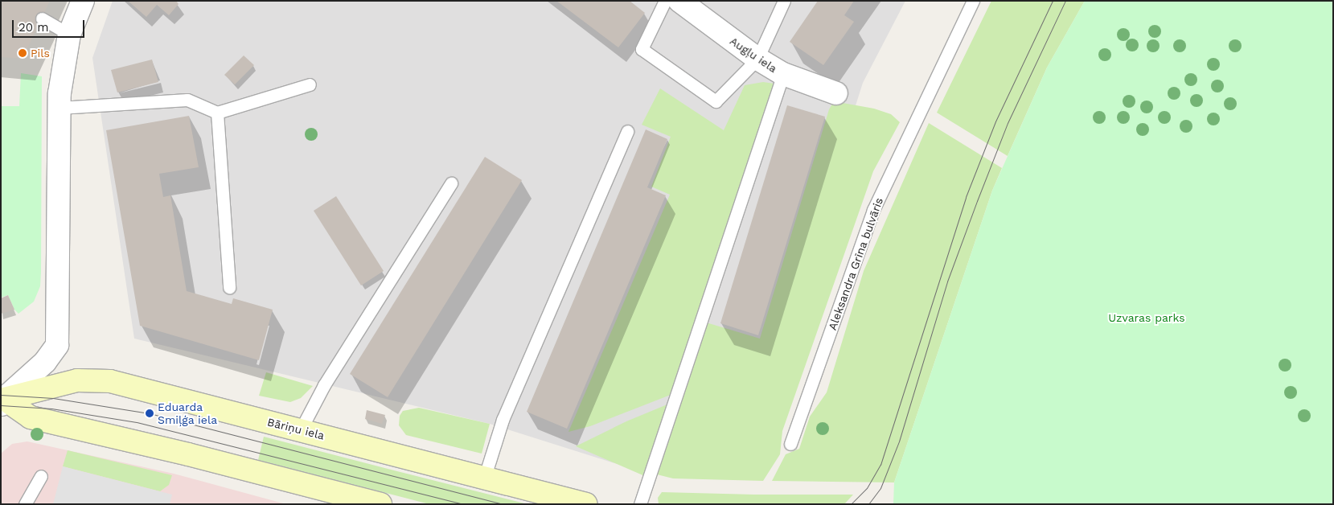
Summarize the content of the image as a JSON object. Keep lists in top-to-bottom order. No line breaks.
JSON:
{"streets":{"street":["Augļu iela","Bāriņu iela"],"lane":["Aleksandra Grīna bulvāris"]},"parks":["Uzvaras parks"],"places":["Pils","Eduarda Smiļģa iela"],"scale_bar":"20 m"}
